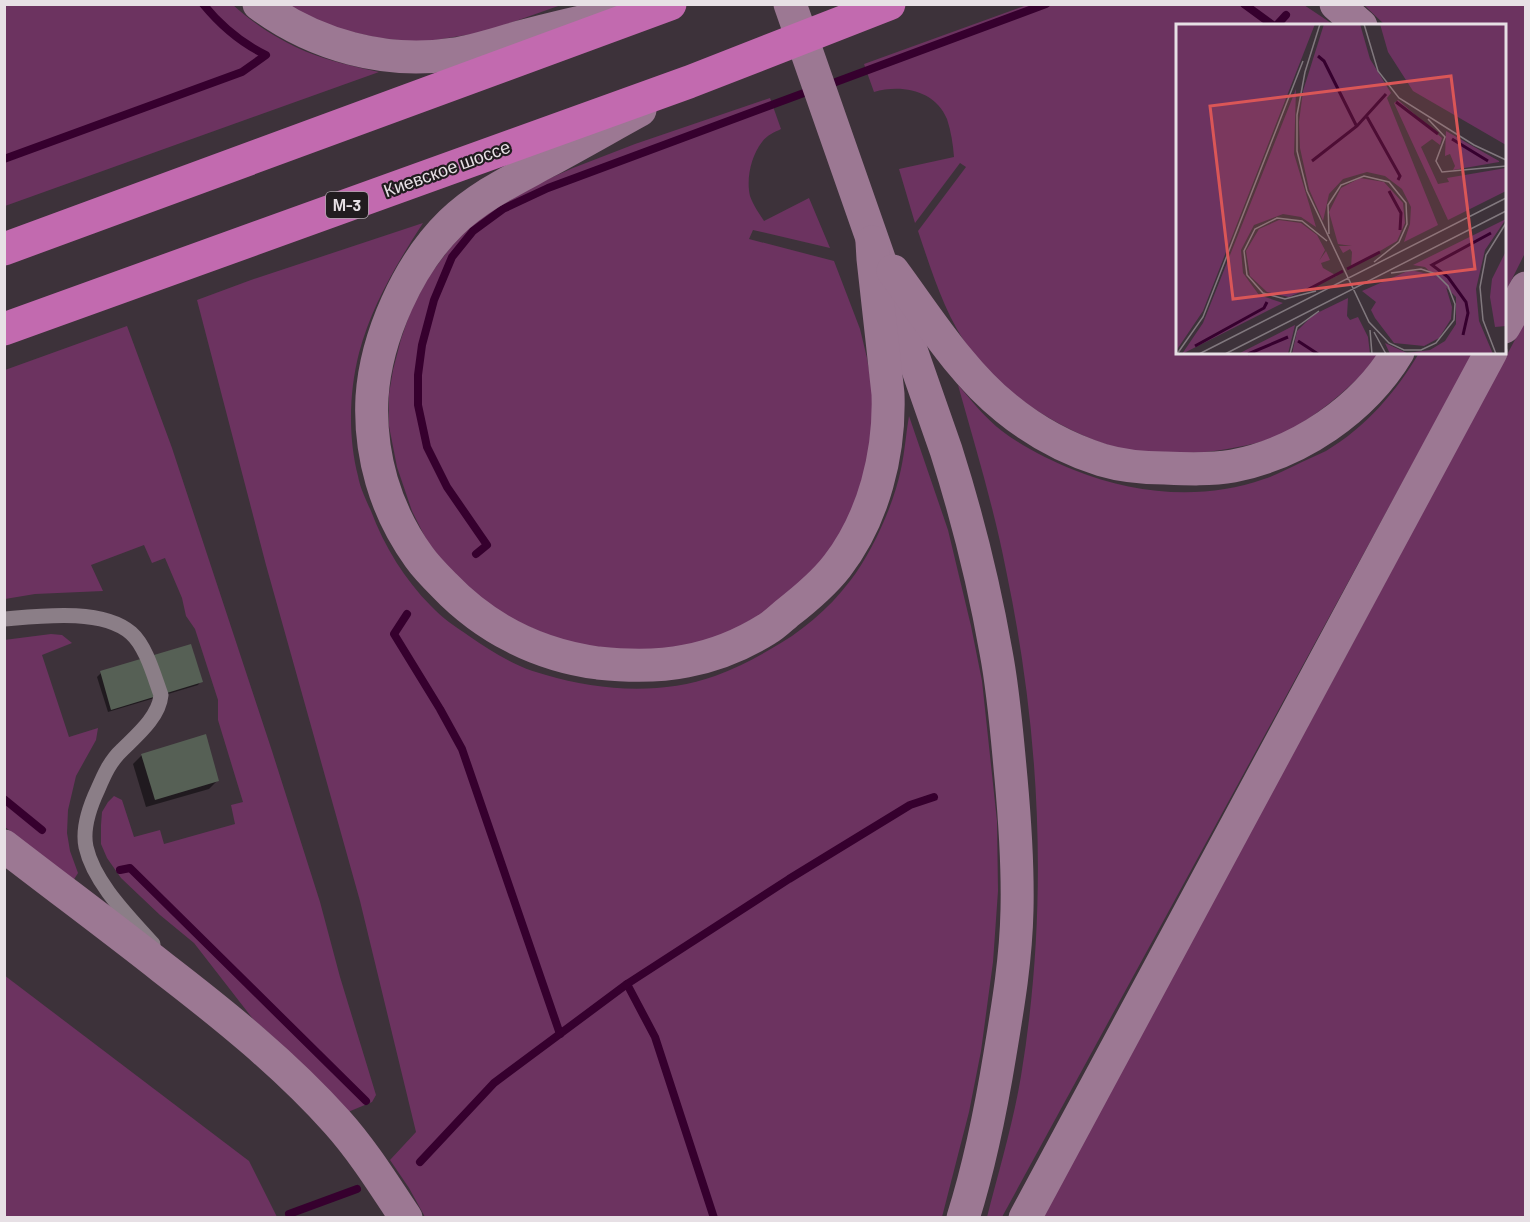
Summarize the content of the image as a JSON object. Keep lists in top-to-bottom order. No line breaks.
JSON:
{"streets":{"highway":["Киевское шоссе","М-3"]}}
